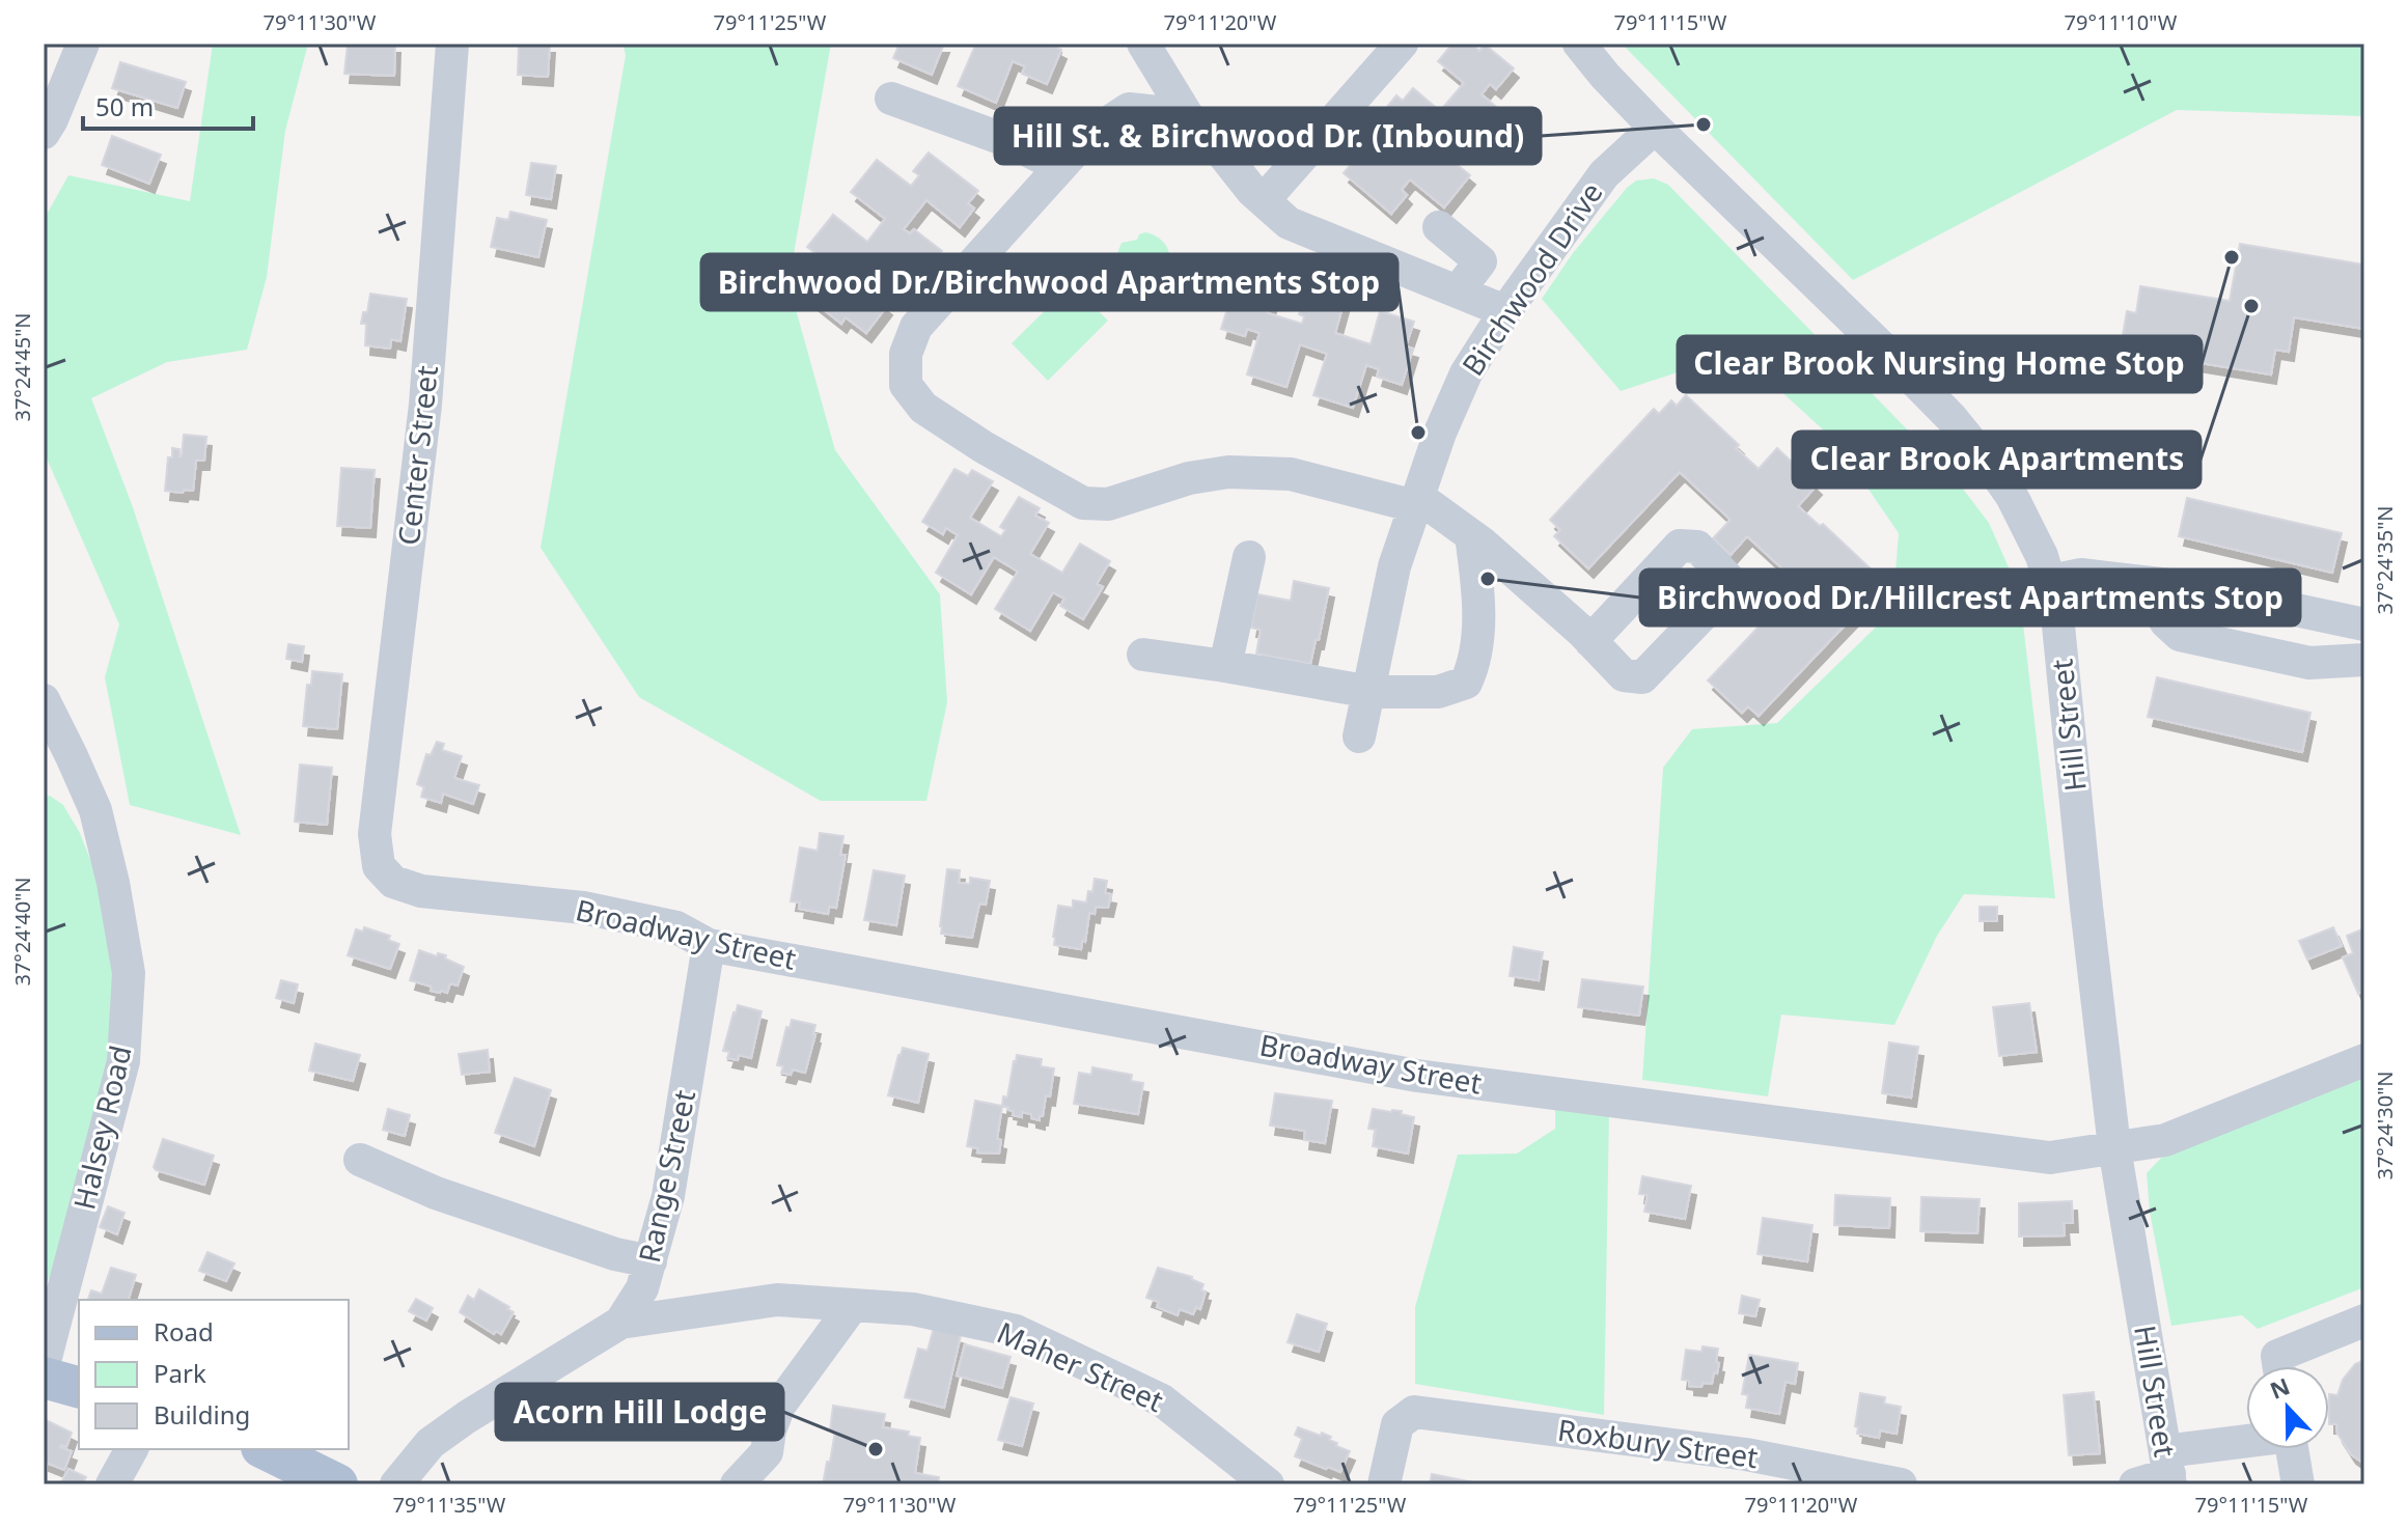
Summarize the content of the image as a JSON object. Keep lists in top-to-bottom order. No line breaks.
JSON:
{"streets":{"street":["Birchwood Drive","Center Street","Hill Street","Broadway Street","Halsey Road","Range Street","Maher Street","Roxbury Street"]},"crossings":[["Birchwood Drive","Hill Street"],["Center Street","Broadway Street"],["Hill Street","Broadway Street"],["Broadway Street","Range Street"],["Range Street","Maher Street"]],"places":["Hill St. & Birchwood Dr. (Inbound)","Clear Brook Nursing Home Stop","Clear Brook Apartments","Birchwood Dr./Birchwood Apartments Stop","Birchwood Dr./Hillcrest Apartments Stop","Acorn Hill Lodge"],"legend":["Road","Park","Building"],"scale_bar":"50 m","north":"top","coordinates":["79°11'30\"W","79°11'25\"W","79°11'20\"W","79°11'15\"W","79°11'10\"W","37°24'45\"N","37°24'35\"N","37°24'40\"N","37°24'30\"N","79°11'35\"W"]}
